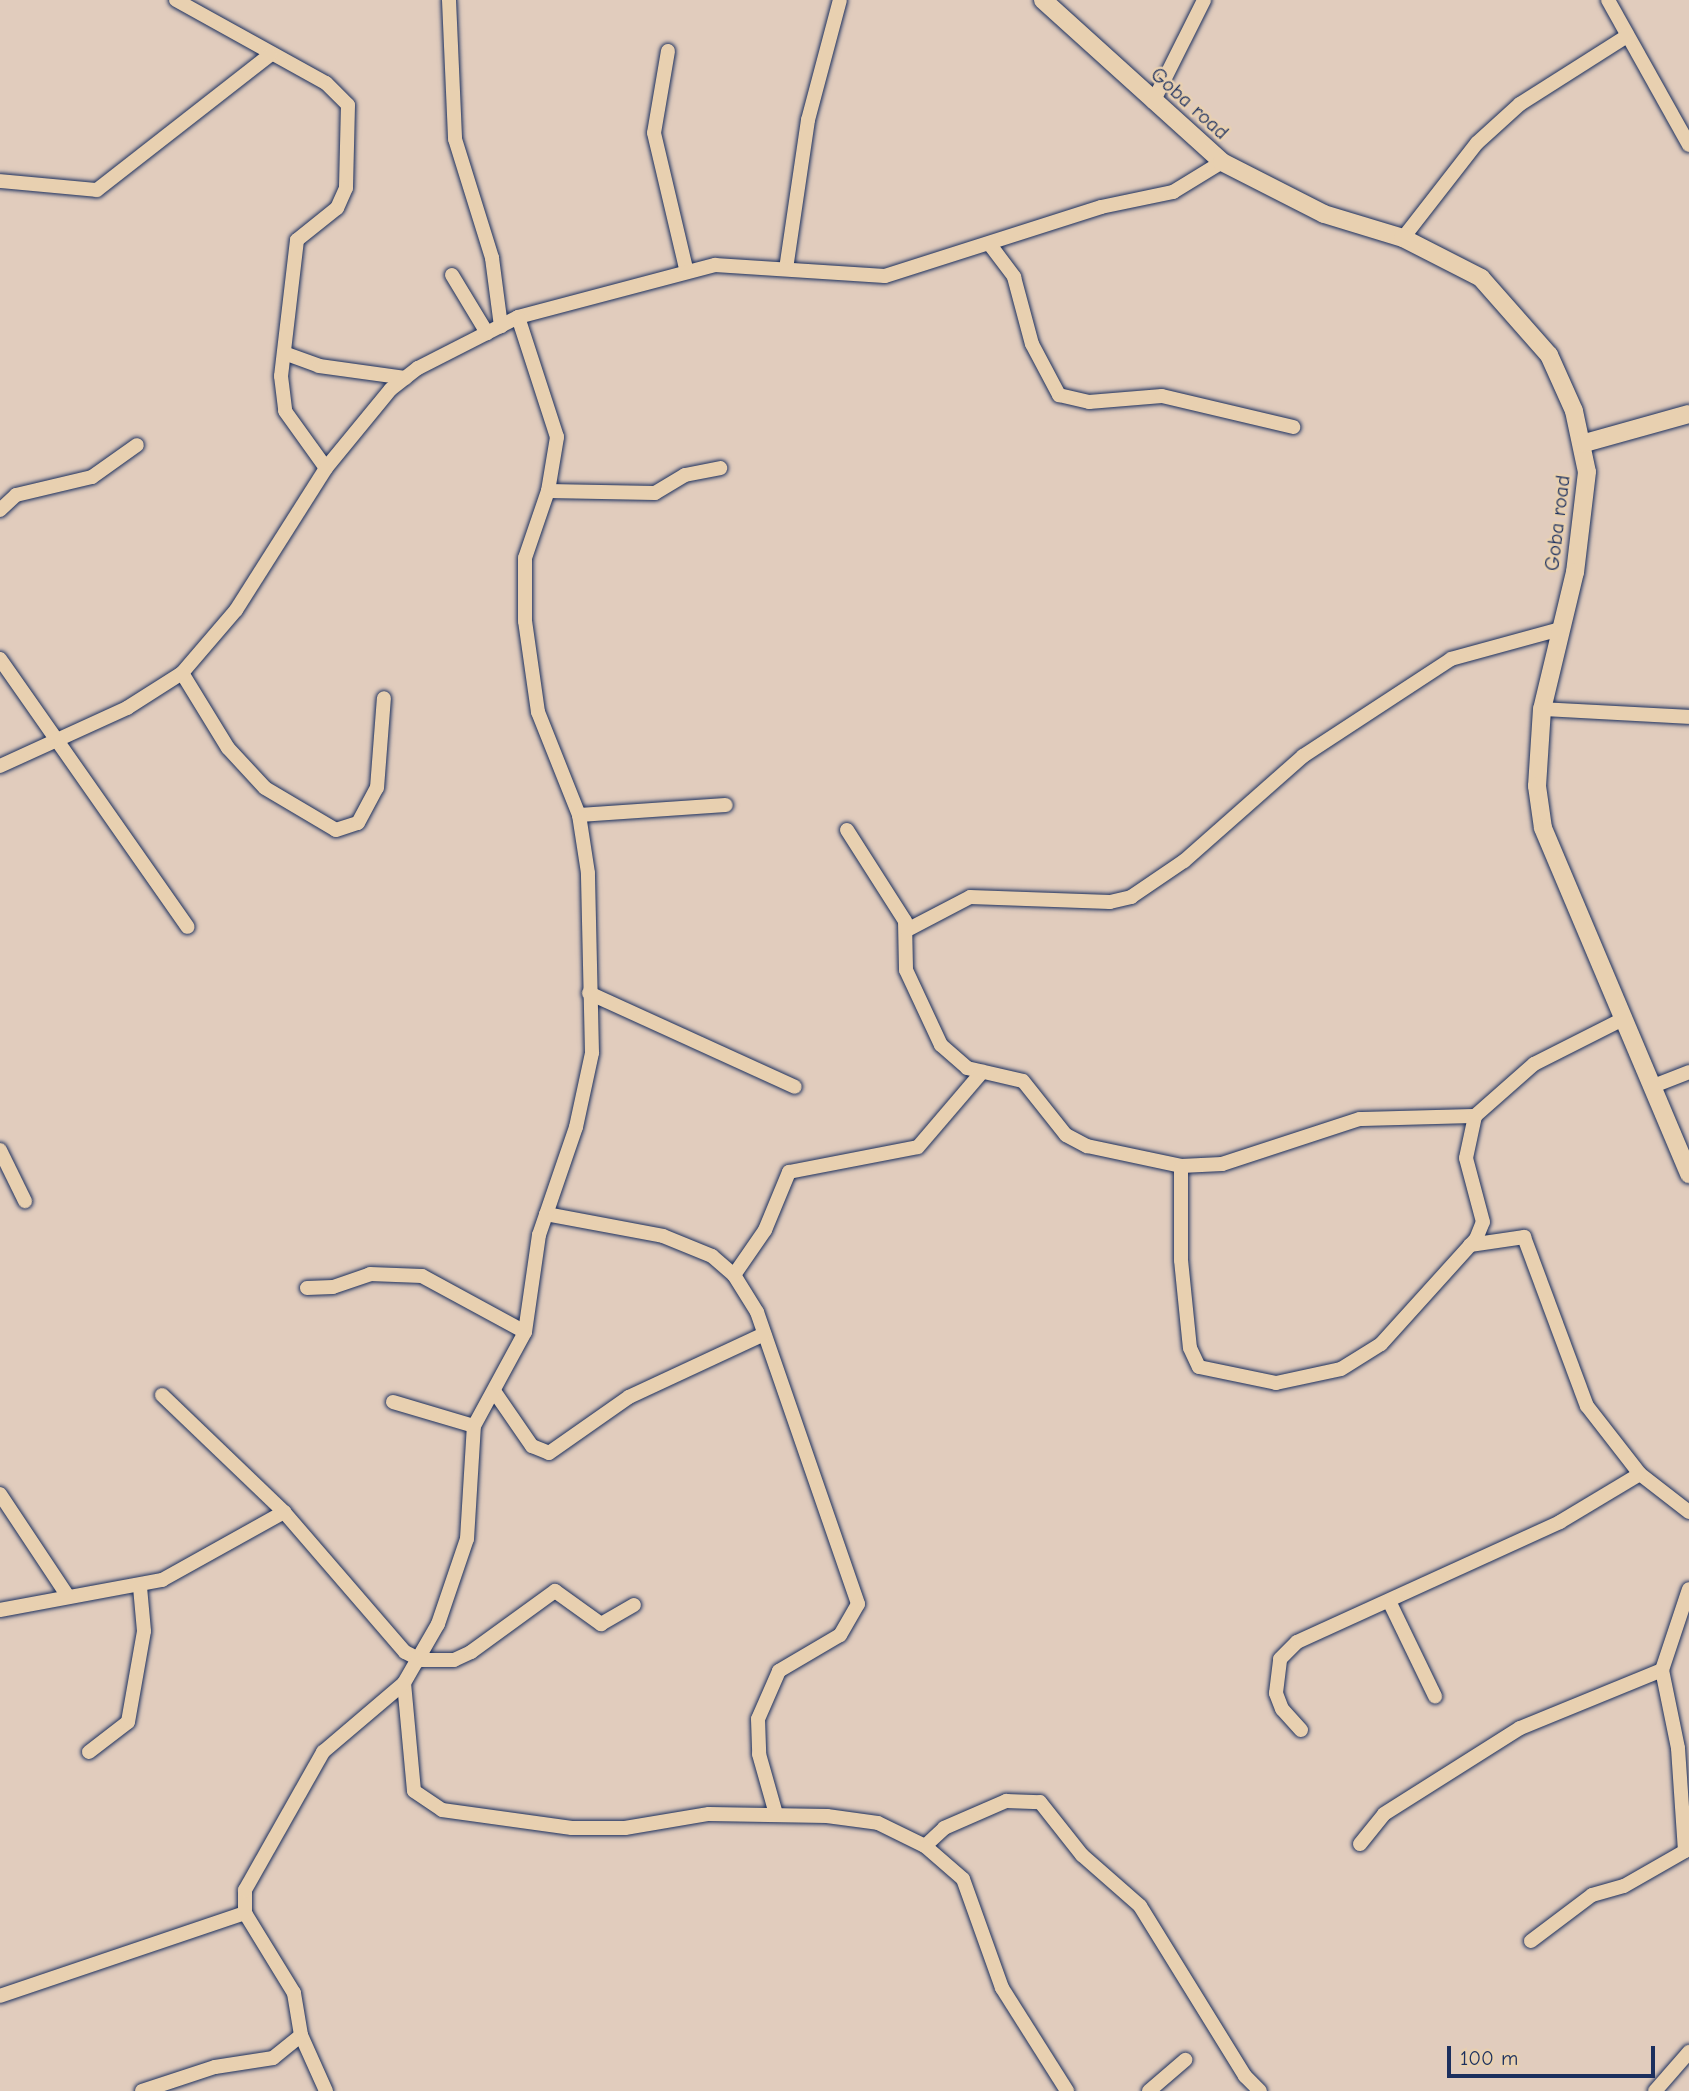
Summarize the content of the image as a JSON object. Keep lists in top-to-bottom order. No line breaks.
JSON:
{"streets":{"street":["Goba road"]},"scale_bar":"100 m"}
